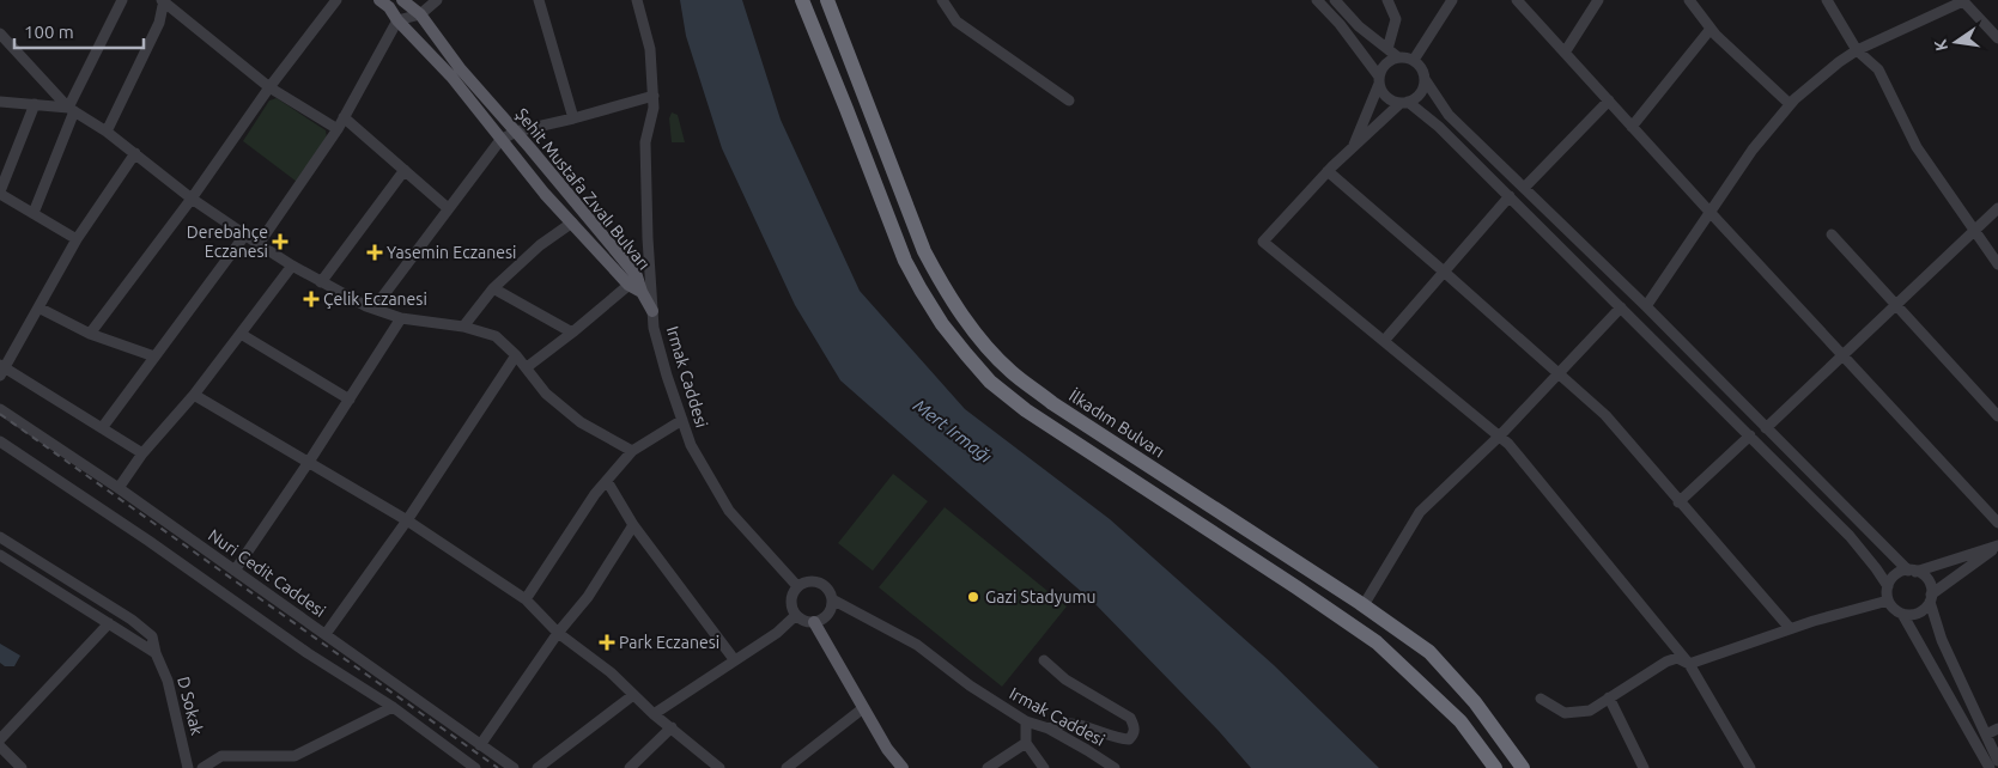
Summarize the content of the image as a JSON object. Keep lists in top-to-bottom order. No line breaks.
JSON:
{"streets":{"highway":["İlkadım Bulvarı"],"main road":["Şehit Mustafa Zıvalı Bulvarı"],"street":["Irmak Caddesi","Nuri Cedit Caddesi","D Sokak"]},"crossings":[["Şehit Mustafa Zıvalı Bulvarı","Irmak Caddesi"]],"water":["Mert Irmağı"],"places":{"health":["Derebahçe Eczanesi","Yasemin Eczanesi","Çelik Eczanesi","Park Eczanesi"],"other":["Gazi Stadyumu"]},"scale_bar":"100 m","north":"left"}
